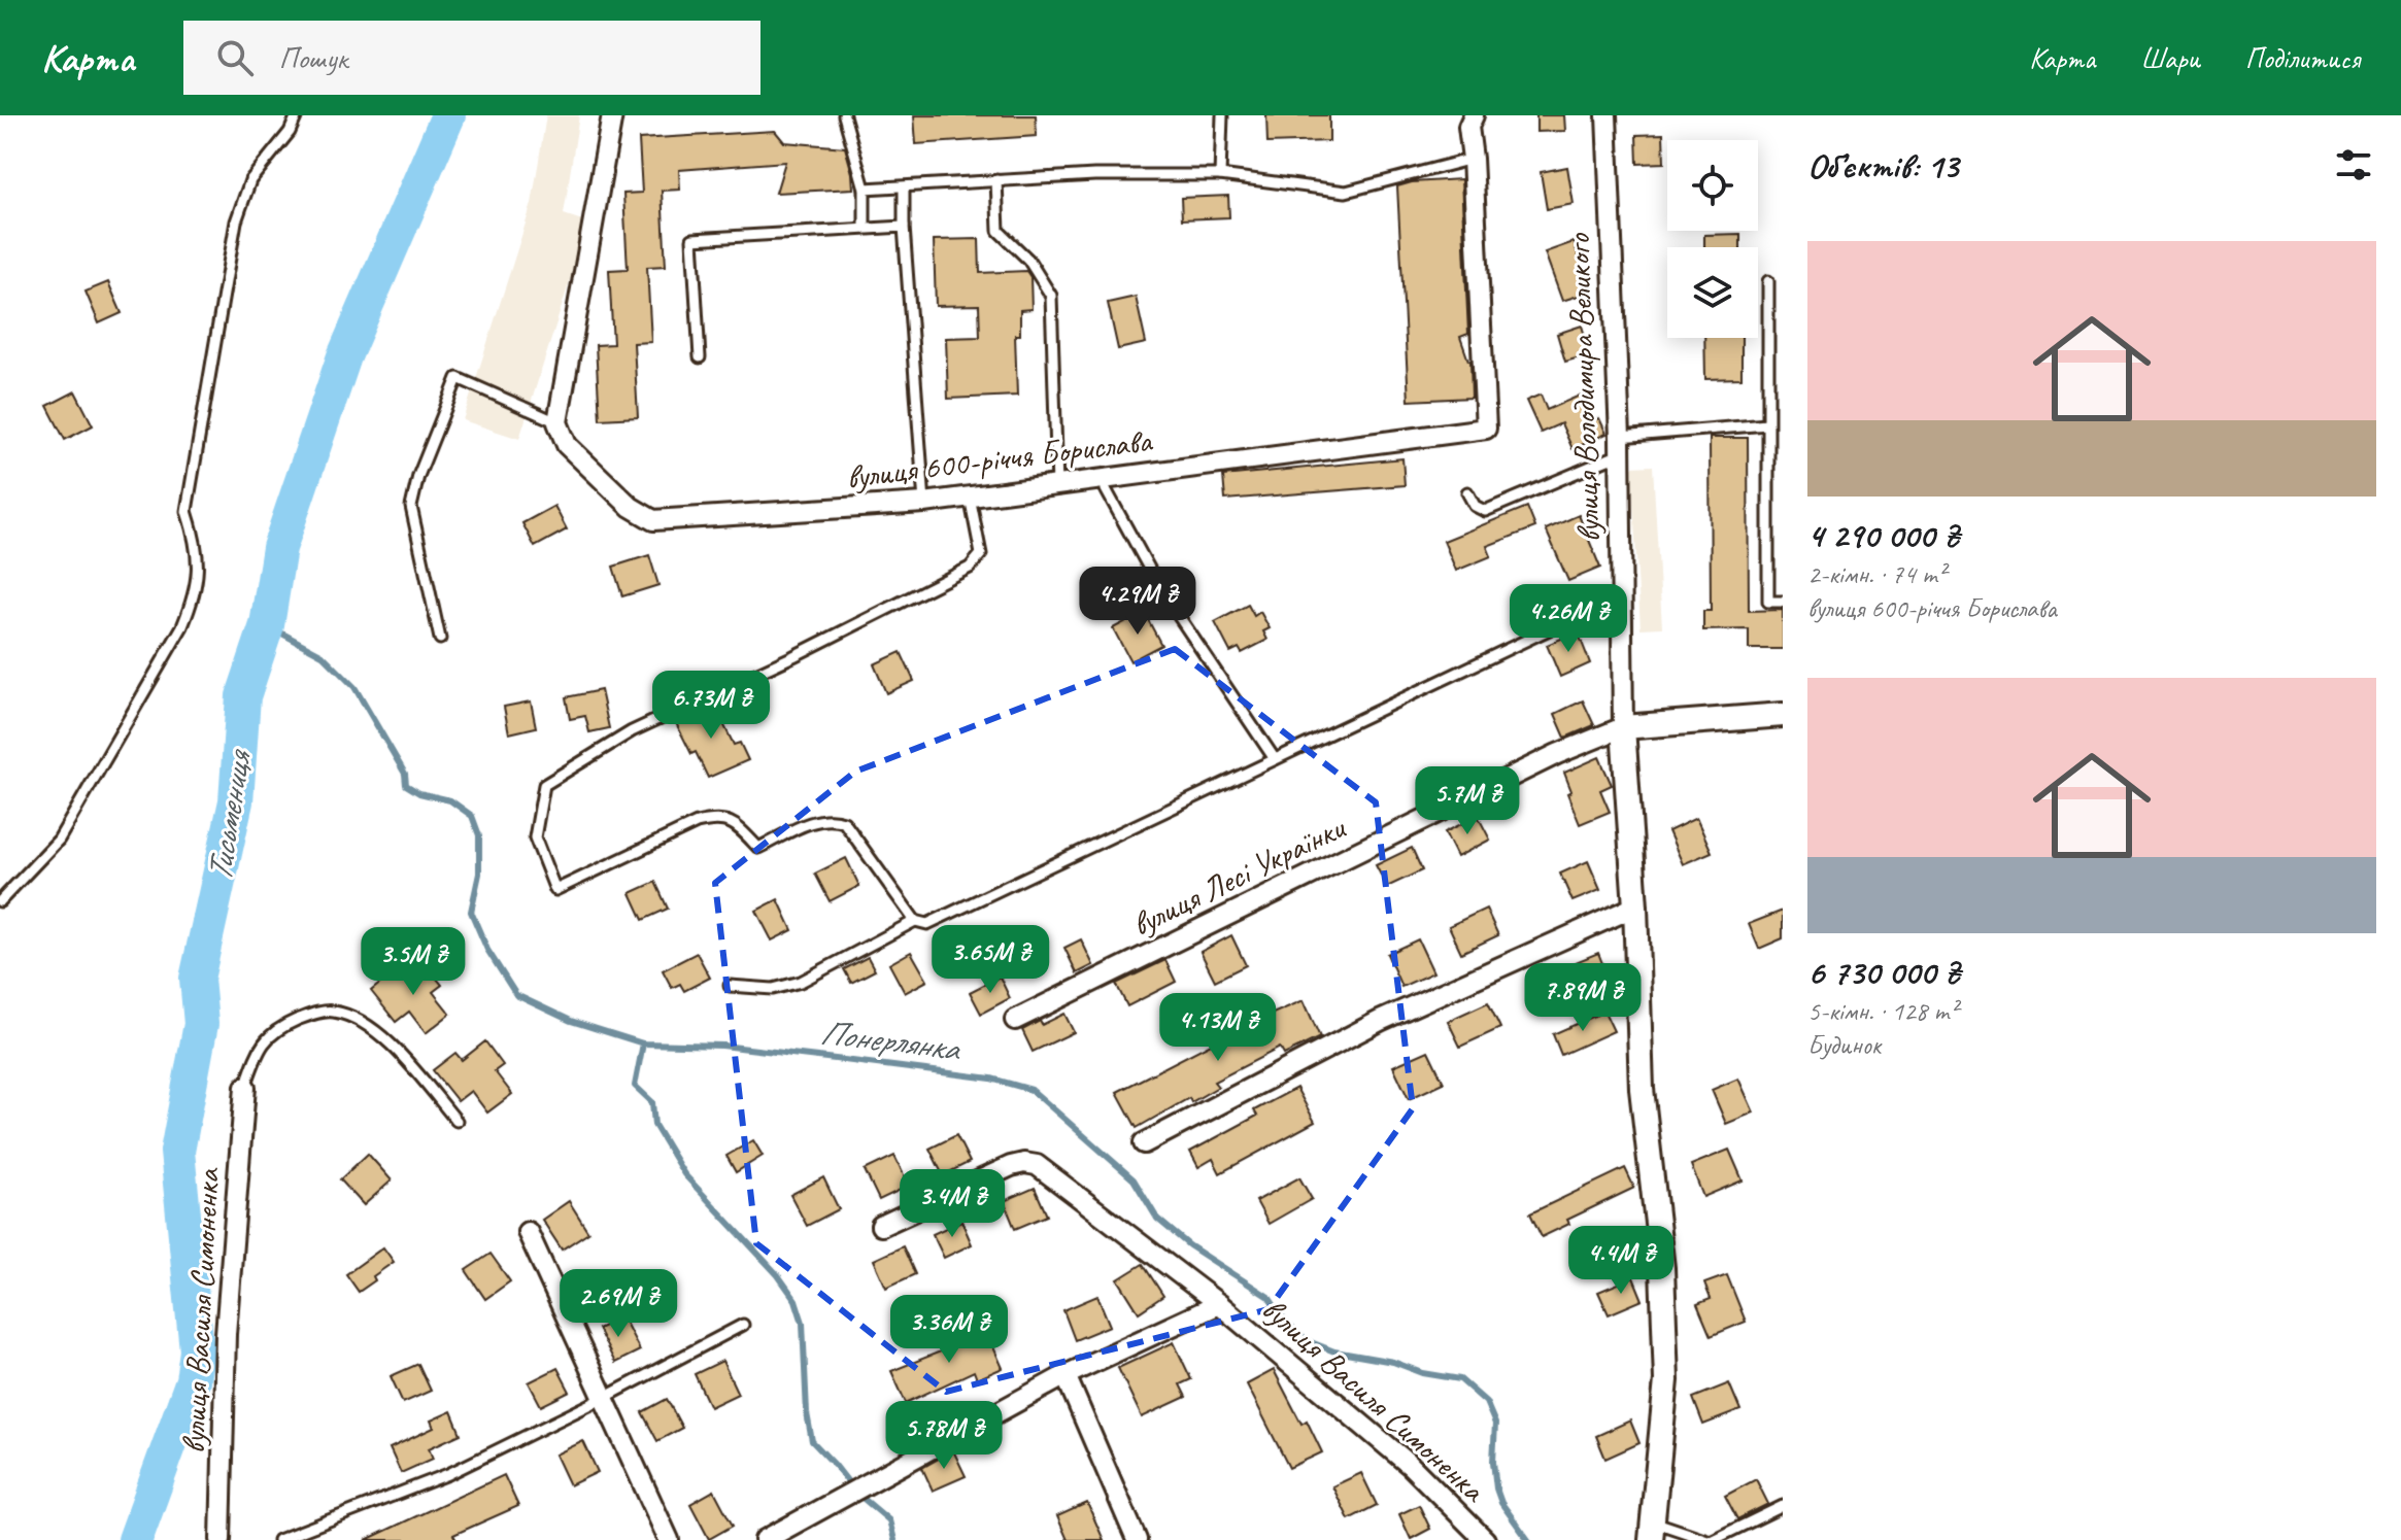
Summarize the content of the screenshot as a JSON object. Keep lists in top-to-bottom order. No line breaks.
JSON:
{"streets":{"street":["вулиця Володимира Великого","вулиця 600-річчя Борислава","вулиця Лесі Українки","вулиця Василя Симоненка"]},"crossings":[["вулиця Володимира Великого","вулиця Лесі Українки"]],"water":["Тисьмениця","Понерлянка"],"page":{"header":"Карта","search":"Пошук","nav":["Карта","Шари","Поділитися"],"heading":"Об’єктів: 13","list":[{"name":"4 290 000 ₴","note":"2-кімн. · 74 m² · вулиця 600-річчя Борислава"},{"name":"6 730 000 ₴","note":"5-кімн. · 128 m² · Будинок"}],"price":["4.29M ₴","4.26M ₴","6.73M ₴","5.7M ₴","3.65M ₴","3.5M ₴","7.89M ₴","4.13M ₴","3.4M ₴","4.4M ₴","2.69M ₴","3.36M ₴","5.78M ₴"]}}
